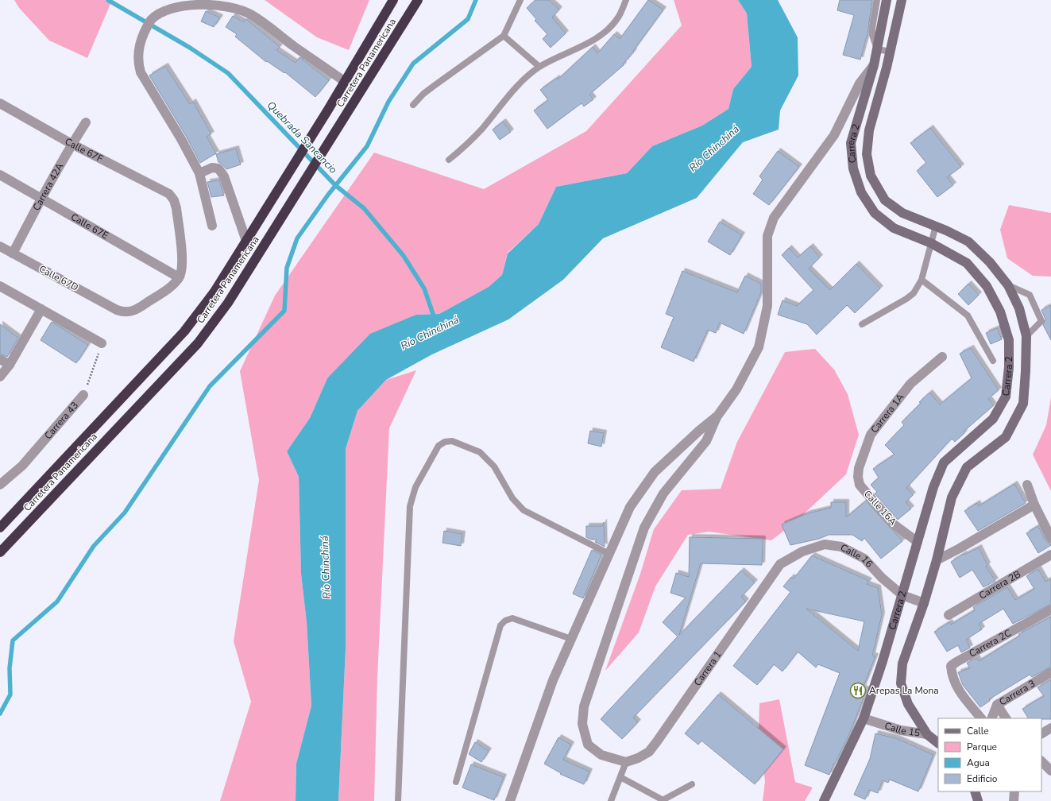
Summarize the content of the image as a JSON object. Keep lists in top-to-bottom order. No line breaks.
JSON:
{"streets":{"highway":["Carretera Panamericana"],"main road":["Carrera 2","Calle 15"],"street":["Calle 67F","Carrera 42A","Calle 67E","Calle 67D","Carrera 1A","Carrera 43","Calle 16A","Calle 16","Carrera 2B","Carrera 2C","Carrera 1","Carrera 3"]},"crossings":[["Carrera 2","Calle 16A"],["Carrera 2","Calle 16"],["Carrera 2","Calle 15"],["Calle 67F","Carrera 42A"],["Calle 67F","Calle 67E"],["Calle 67F","Calle 67D"],["Carrera 42A","Calle 67E"],["Carrera 42A","Calle 67D"],["Calle 67E","Calle 67D"],["Carrera 1A","Calle 16A"],["Calle 16","Carrera 1"]],"water":["Quebrada Sancancio","Río Chinchiná"],"places":{"restaurant":["Arepas La Mona"]},"legend":["Calle","Parque","Agua","Edificio"]}
